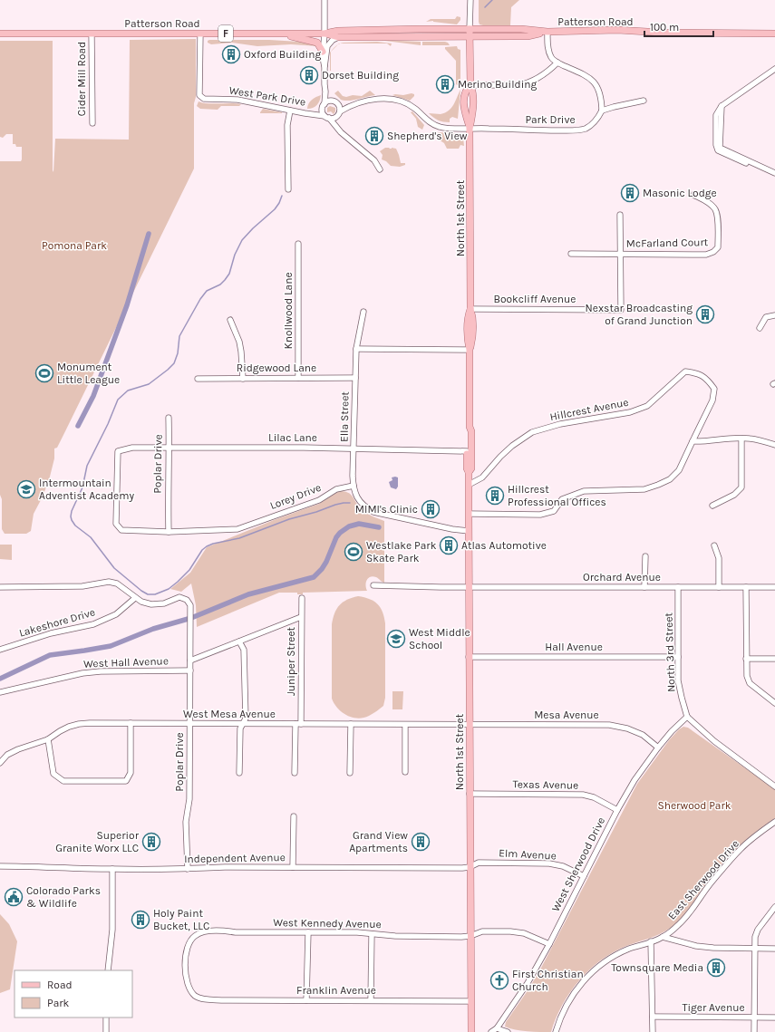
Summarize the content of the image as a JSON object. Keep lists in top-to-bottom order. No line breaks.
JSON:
{"streets":{"main road":["Patterson Road","F","North 1st Street"],"street":["Cider Mill Road","West Park Drive","Park Drive","McFarland Court","Bookcliff Avenue","Knollwood Lane","Ridgewood Lane","Hillcrest Avenue","Ella Street","Lilac Lane","Poplar Drive","Lorey Drive","Orchard Avenue","Lakeshore Drive","Hall Avenue","North 3rd Street","Juniper Street","West Hall Avenue","West Mesa Avenue","Mesa Avenue","Texas Avenue","Elm Avenue","Independent Avenue","West Sherwood Drive","East Sherwood Drive","West Kennedy Avenue","Franklin Avenue","Tiger Avenue"]},"crossings":[["Patterson Road","Cider Mill Road"],["Patterson Road","West Park Drive"],["Patterson Road","North 1st Street"],["Park Drive","North 1st Street"],["North 1st Street","Bookcliff Avenue"],["North 1st Street","Hillcrest Avenue"],["North 1st Street","Lilac Lane"],["North 1st Street","Orchard Avenue"],["North 1st Street","Hall Avenue"],["North 1st Street","West Mesa Avenue"],["North 1st Street","Mesa Avenue"],["North 1st Street","Texas Avenue"],["North 1st Street","Elm Avenue"],["North 1st Street","Independent Avenue"],["North 1st Street","West Kennedy Avenue"],["North 1st Street","Franklin Avenue"],["McFarland Court","Bookcliff Avenue"],["Knollwood Lane","Ridgewood Lane"],["Ridgewood Lane","Ella Street"],["Ella Street","Lilac Lane"],["Ella Street","Lorey Drive"],["Lilac Lane","Poplar Drive"],["Lilac Lane","Lorey Drive"],["Poplar Drive","Lorey Drive"],["Poplar Drive","Lakeshore Drive"],["Poplar Drive","West Hall Avenue"],["Poplar Drive","West Mesa Avenue"],["Poplar Drive","Independent Avenue"],["Orchard Avenue","North 3rd Street"],["Hall Avenue","North 3rd Street"],["North 3rd Street","West Sherwood Drive"],["Juniper Street","West Mesa Avenue"],["West Mesa Avenue","Mesa Avenue"],["Mesa Avenue","West Sherwood Drive"],["Texas Avenue","West Sherwood Drive"],["Elm Avenue","Independent Avenue"],["Elm Avenue","West Sherwood Drive"],["West Sherwood Drive","West Kennedy Avenue"],["West Kennedy Avenue","Franklin Avenue"]],"parks":["Pomona Park","Sherwood Park"],"places":{"building":["Oxford Building","Dorset Building","Merino Building","Shepherd's View","Masonic Lodge","Nexstar Broadcasting of Grand Junction","Hillcrest Professional Offices","MIMI's Clinic","Atlas Automotive","Superior Granite Worx LLC","Grand View Apartments","Holy Paint Bucket, LLC","Townsquare Media"],"sports":["Monument Little League","Westlake Park Skate Park"],"school or university":["Intermountain Adventist Academy","West Middle School"],"public building":["Colorado Parks & Wildlife"],"church":["First Christian Church"]},"legend":["Road","Park"],"scale_bar":"100 m"}
